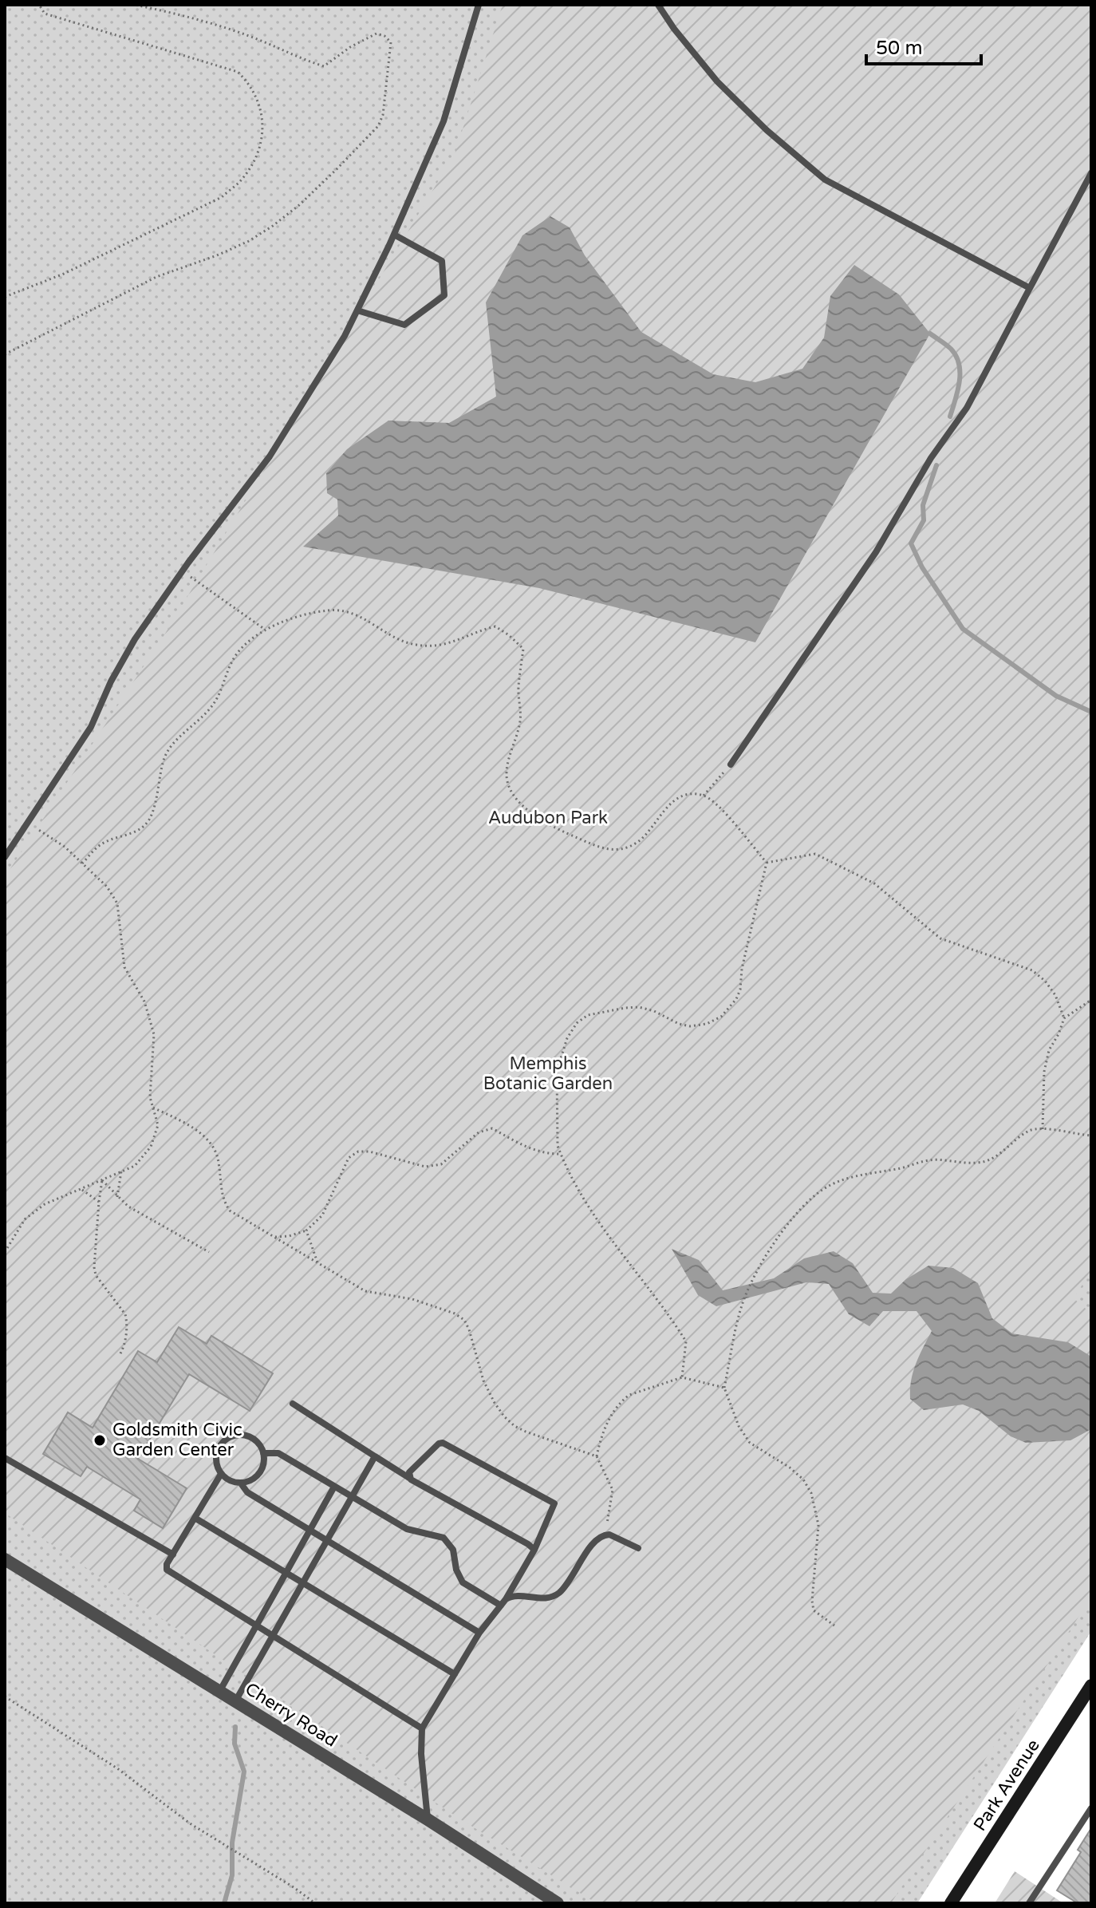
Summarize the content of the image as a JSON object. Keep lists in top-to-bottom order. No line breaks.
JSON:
{"streets":{"main road":["Park Avenue"],"street":["Cherry Road"]},"parks":["Audubon Park","Memphis Botanic Garden"],"places":["Goldsmith Civic Garden Center"],"scale_bar":"50 m"}
